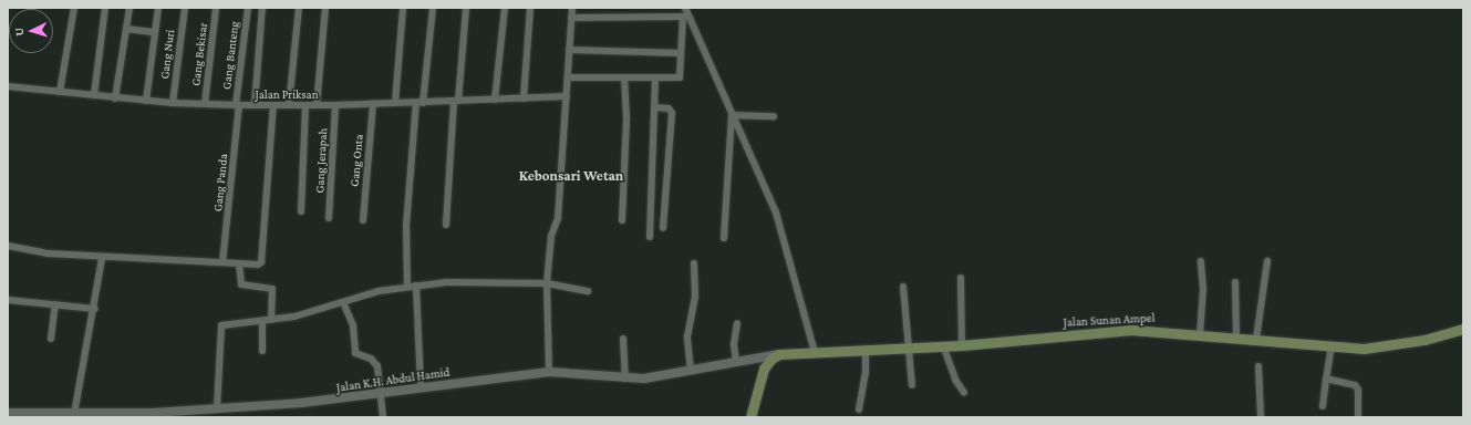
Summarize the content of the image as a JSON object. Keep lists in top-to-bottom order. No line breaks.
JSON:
{"streets":{"main road":["Jalan Sunan Ampel"],"street":["Gang Nuri","Gang Bekisar","Gang Banteng","Jalan Priksan","Gang Jerapah","Gang Onta","Gang Panda","Jalan K.H. Abdul Hamid"]},"crossings":[["Gang Nuri","Jalan Priksan"],["Gang Bekisar","Jalan Priksan"],["Gang Banteng","Jalan Priksan"],["Gang Banteng","Gang Panda"],["Jalan Priksan","Gang Jerapah"],["Jalan Priksan","Gang Onta"],["Jalan Priksan","Gang Panda"],["Jalan Sunan Ampel","Jalan K.H. Abdul Hamid"]],"districts":["Kebonsari Wetan"],"north":"left"}
